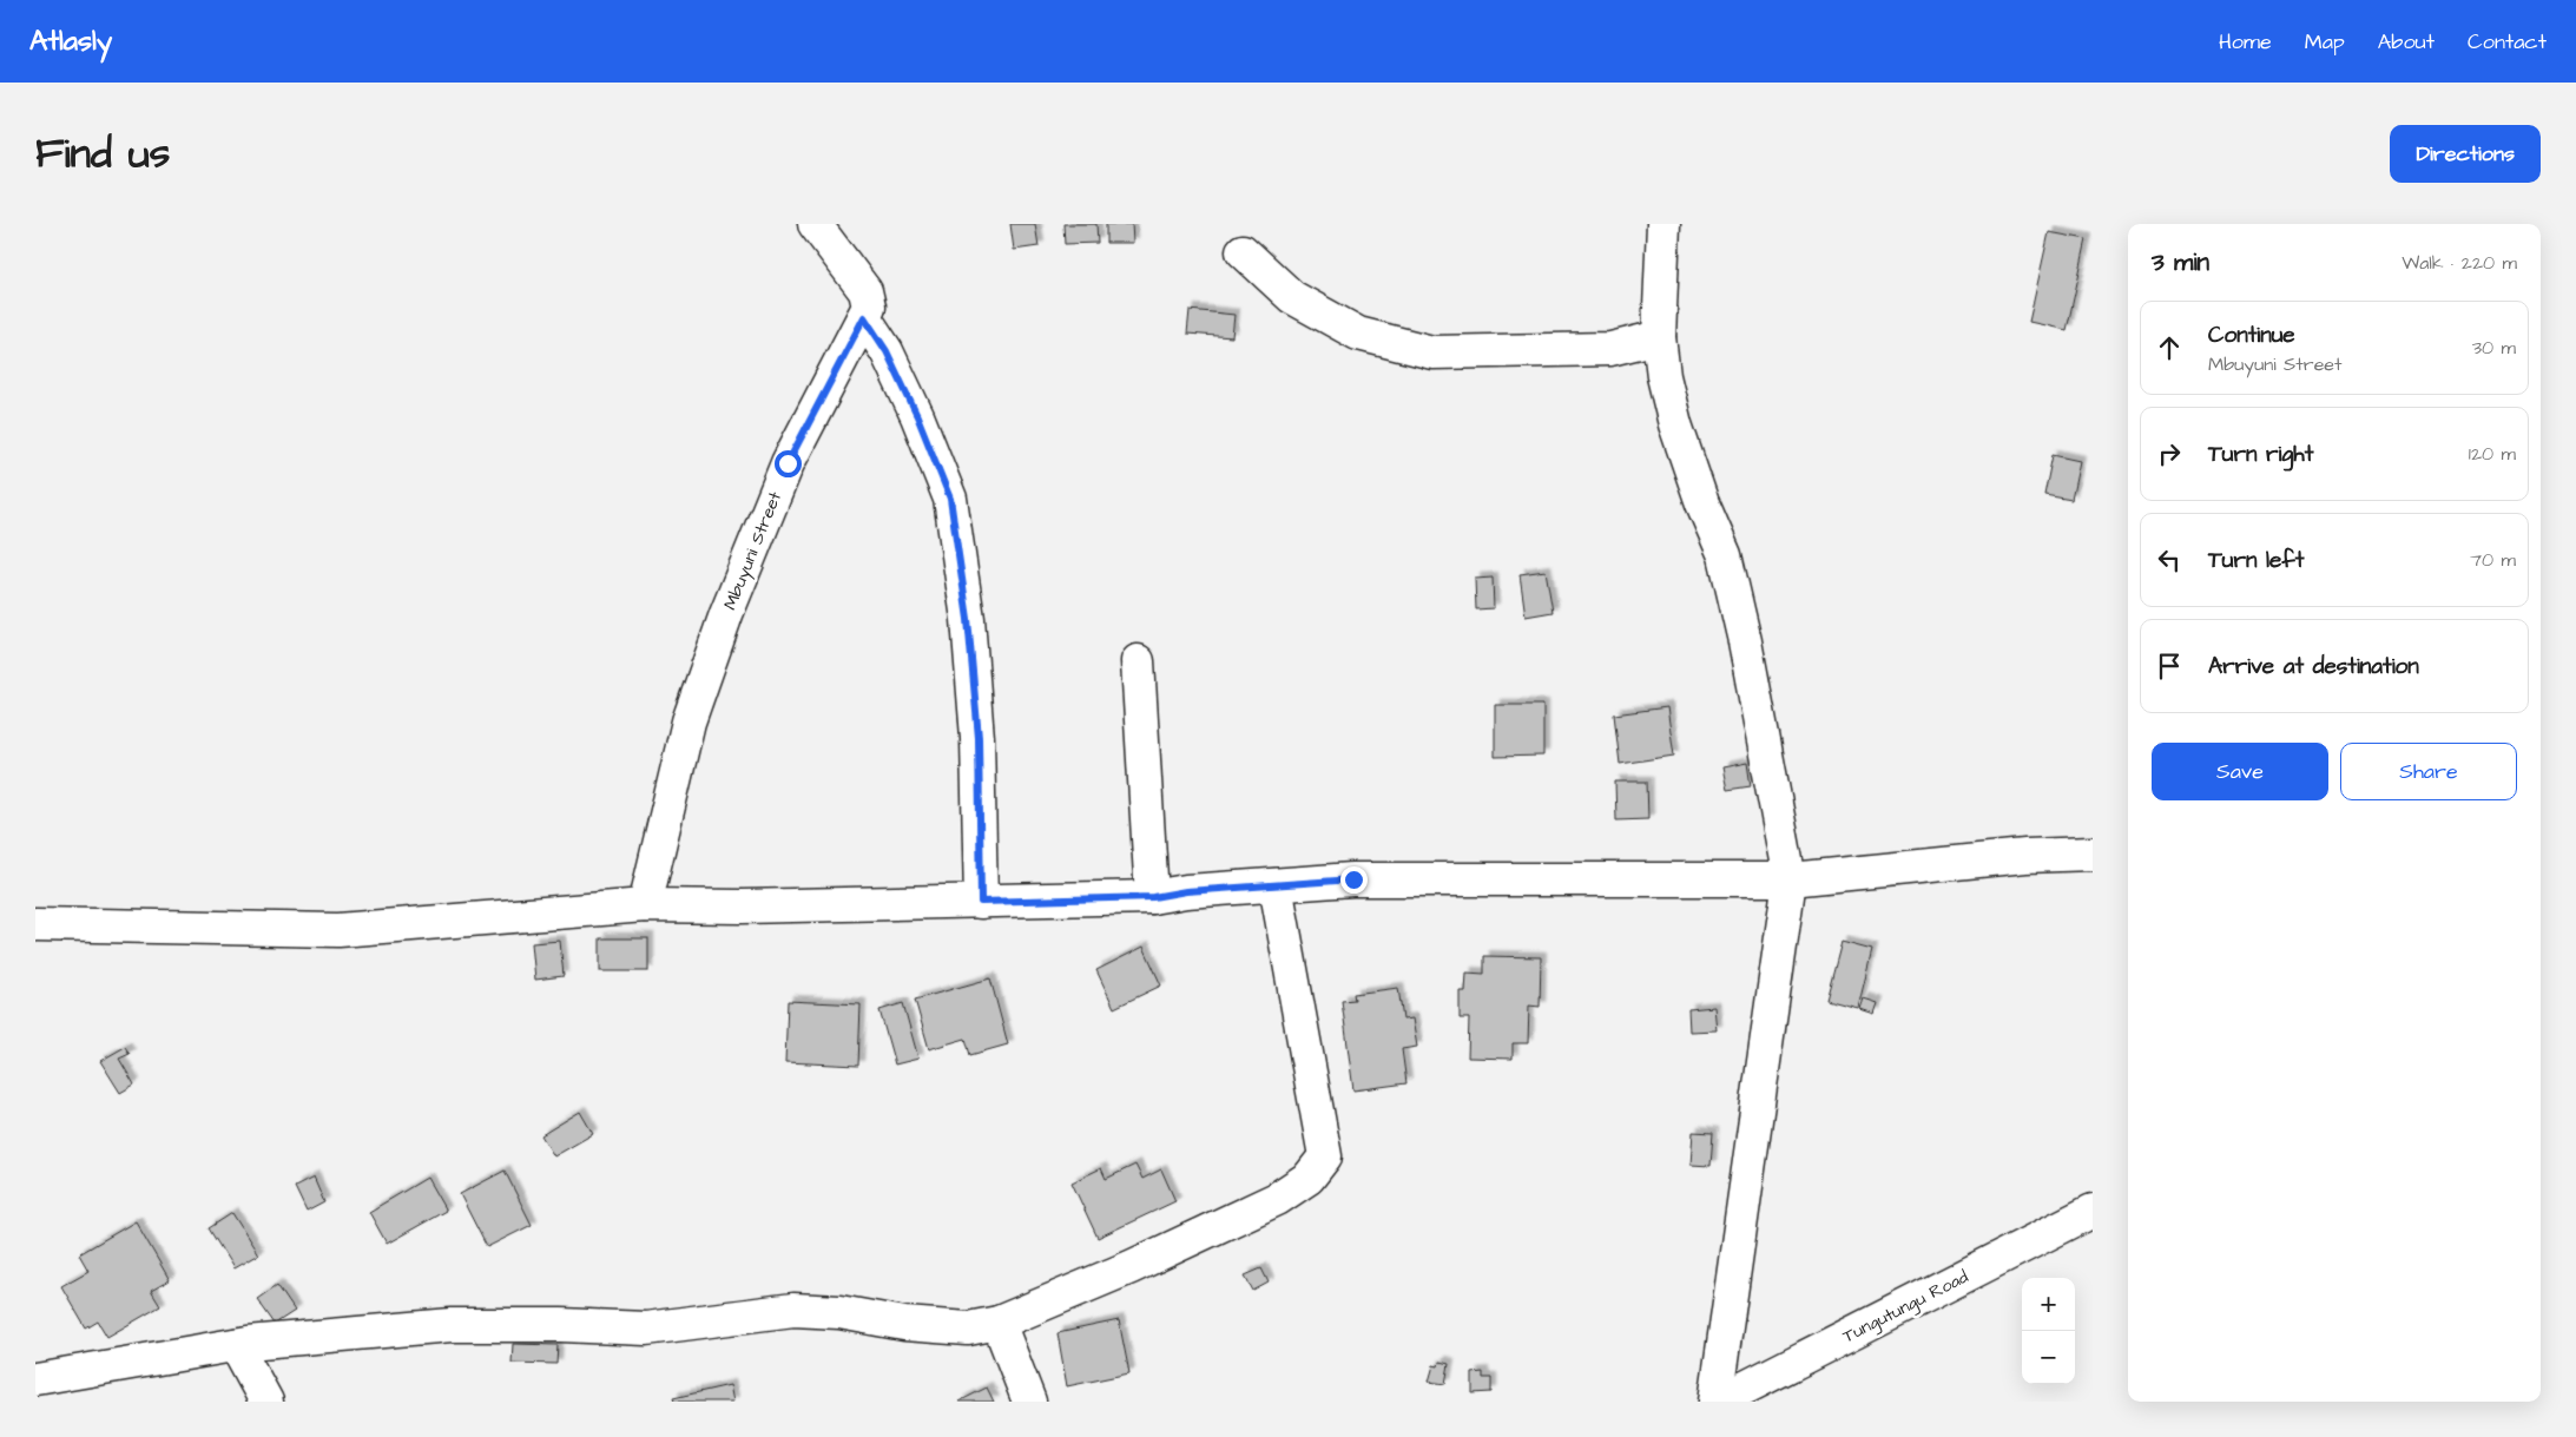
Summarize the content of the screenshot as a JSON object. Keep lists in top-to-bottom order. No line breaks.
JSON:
{"streets":{"street":["Mbuyuni Street","Tungutungu Road"]},"page":{"header":"Atlasly","nav":["Home","Map","About","Contact"],"title":"Find us","buttons":["Directions",["Save","Share"]],"heading":["3 min","Walk · 220 m"],"list":[["Continue","Mbuyuni Street","30 m"],["Turn right","120 m"],["Turn left","70 m"],"Arrive at destination"],"map_buttons":["+","−"]}}
